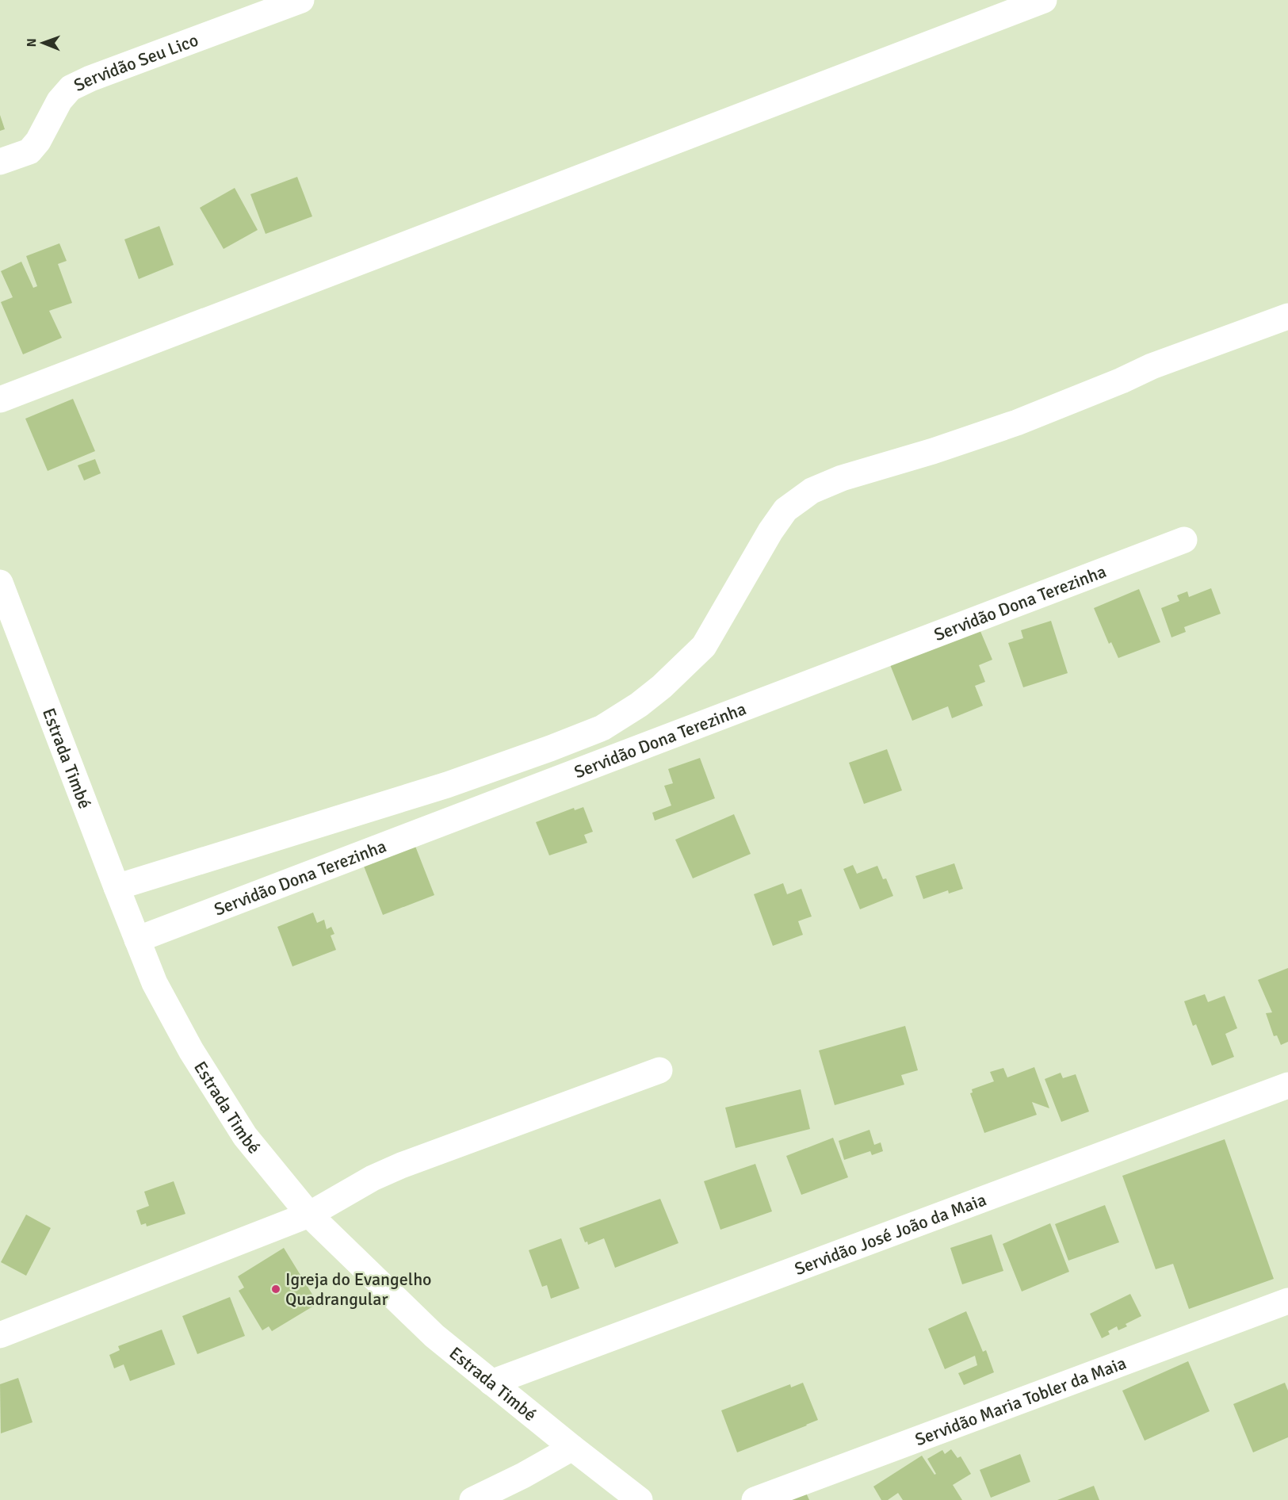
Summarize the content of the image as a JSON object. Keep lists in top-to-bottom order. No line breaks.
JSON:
{"streets":{"street":["Servidão Seu Lico","Servidão Dona Terezinha","Estrada Timbé","Servidão José João da Maia","Servidão Maria Tobler da Maia"]},"crossings":[["Servidão Dona Terezinha","Estrada Timbé"],["Estrada Timbé","Servidão José João da Maia"]],"places":["Igreja do Evangelho Quadrangular"],"north":"left"}
